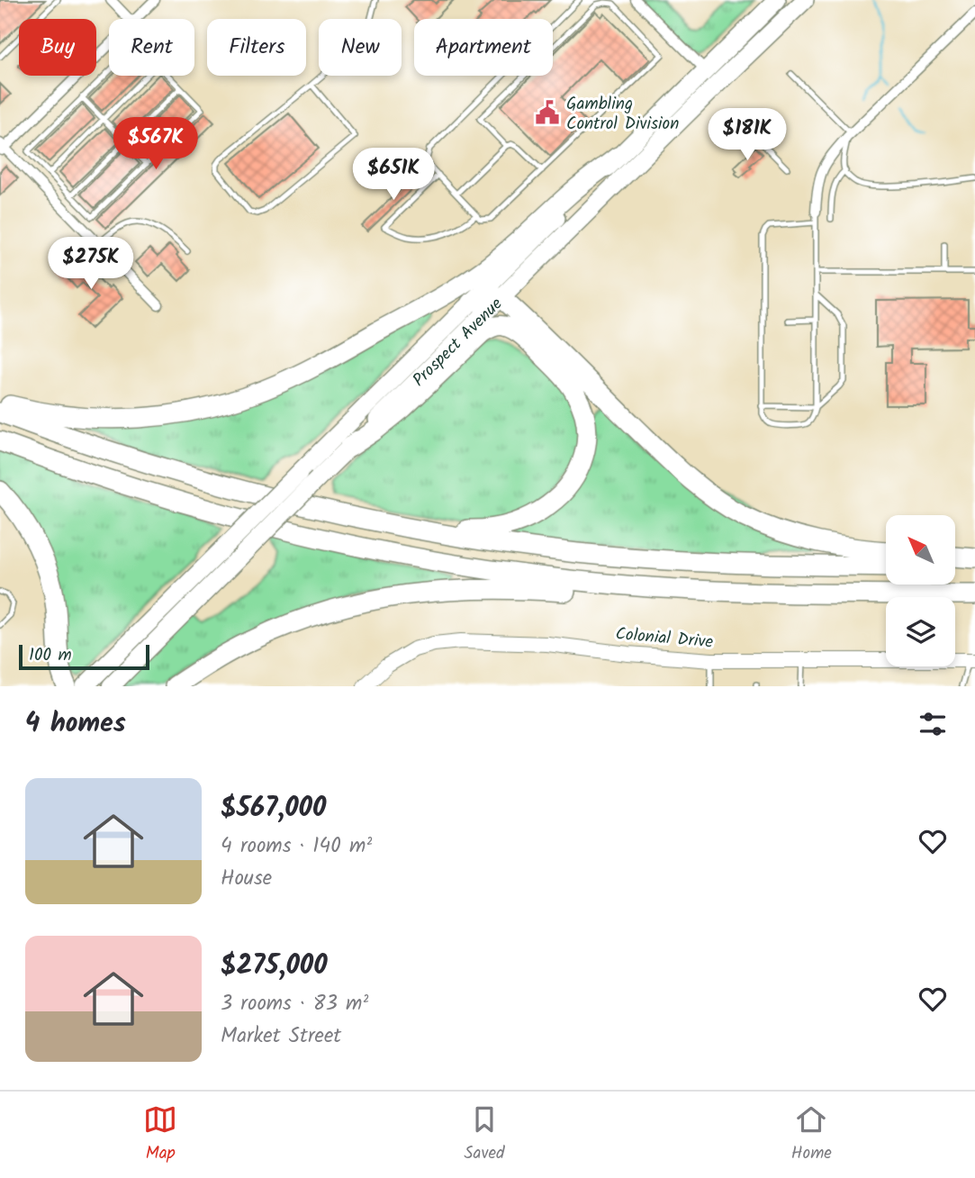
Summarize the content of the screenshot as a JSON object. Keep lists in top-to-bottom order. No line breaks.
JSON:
{"streets":{"highway":["Prospect Avenue"],"main road":["Colonial Drive"]},"places":{"public building":["Gambling Control Division"]},"scale_bar":"100 m","north":"top left","page":{"chip":["Buy","Rent","Filters","New","Apartment"],"price":["$181K","$567K","$651K","$275K"],"scale":"100 m","heading":"4 homes","list":[{"name":"$567,000","note":"4 rooms · 140 m² · House"},{"name":"$275,000","note":"3 rooms · 83 m² · Market Street"}],"tabs":["Map","Saved","Home"]}}
